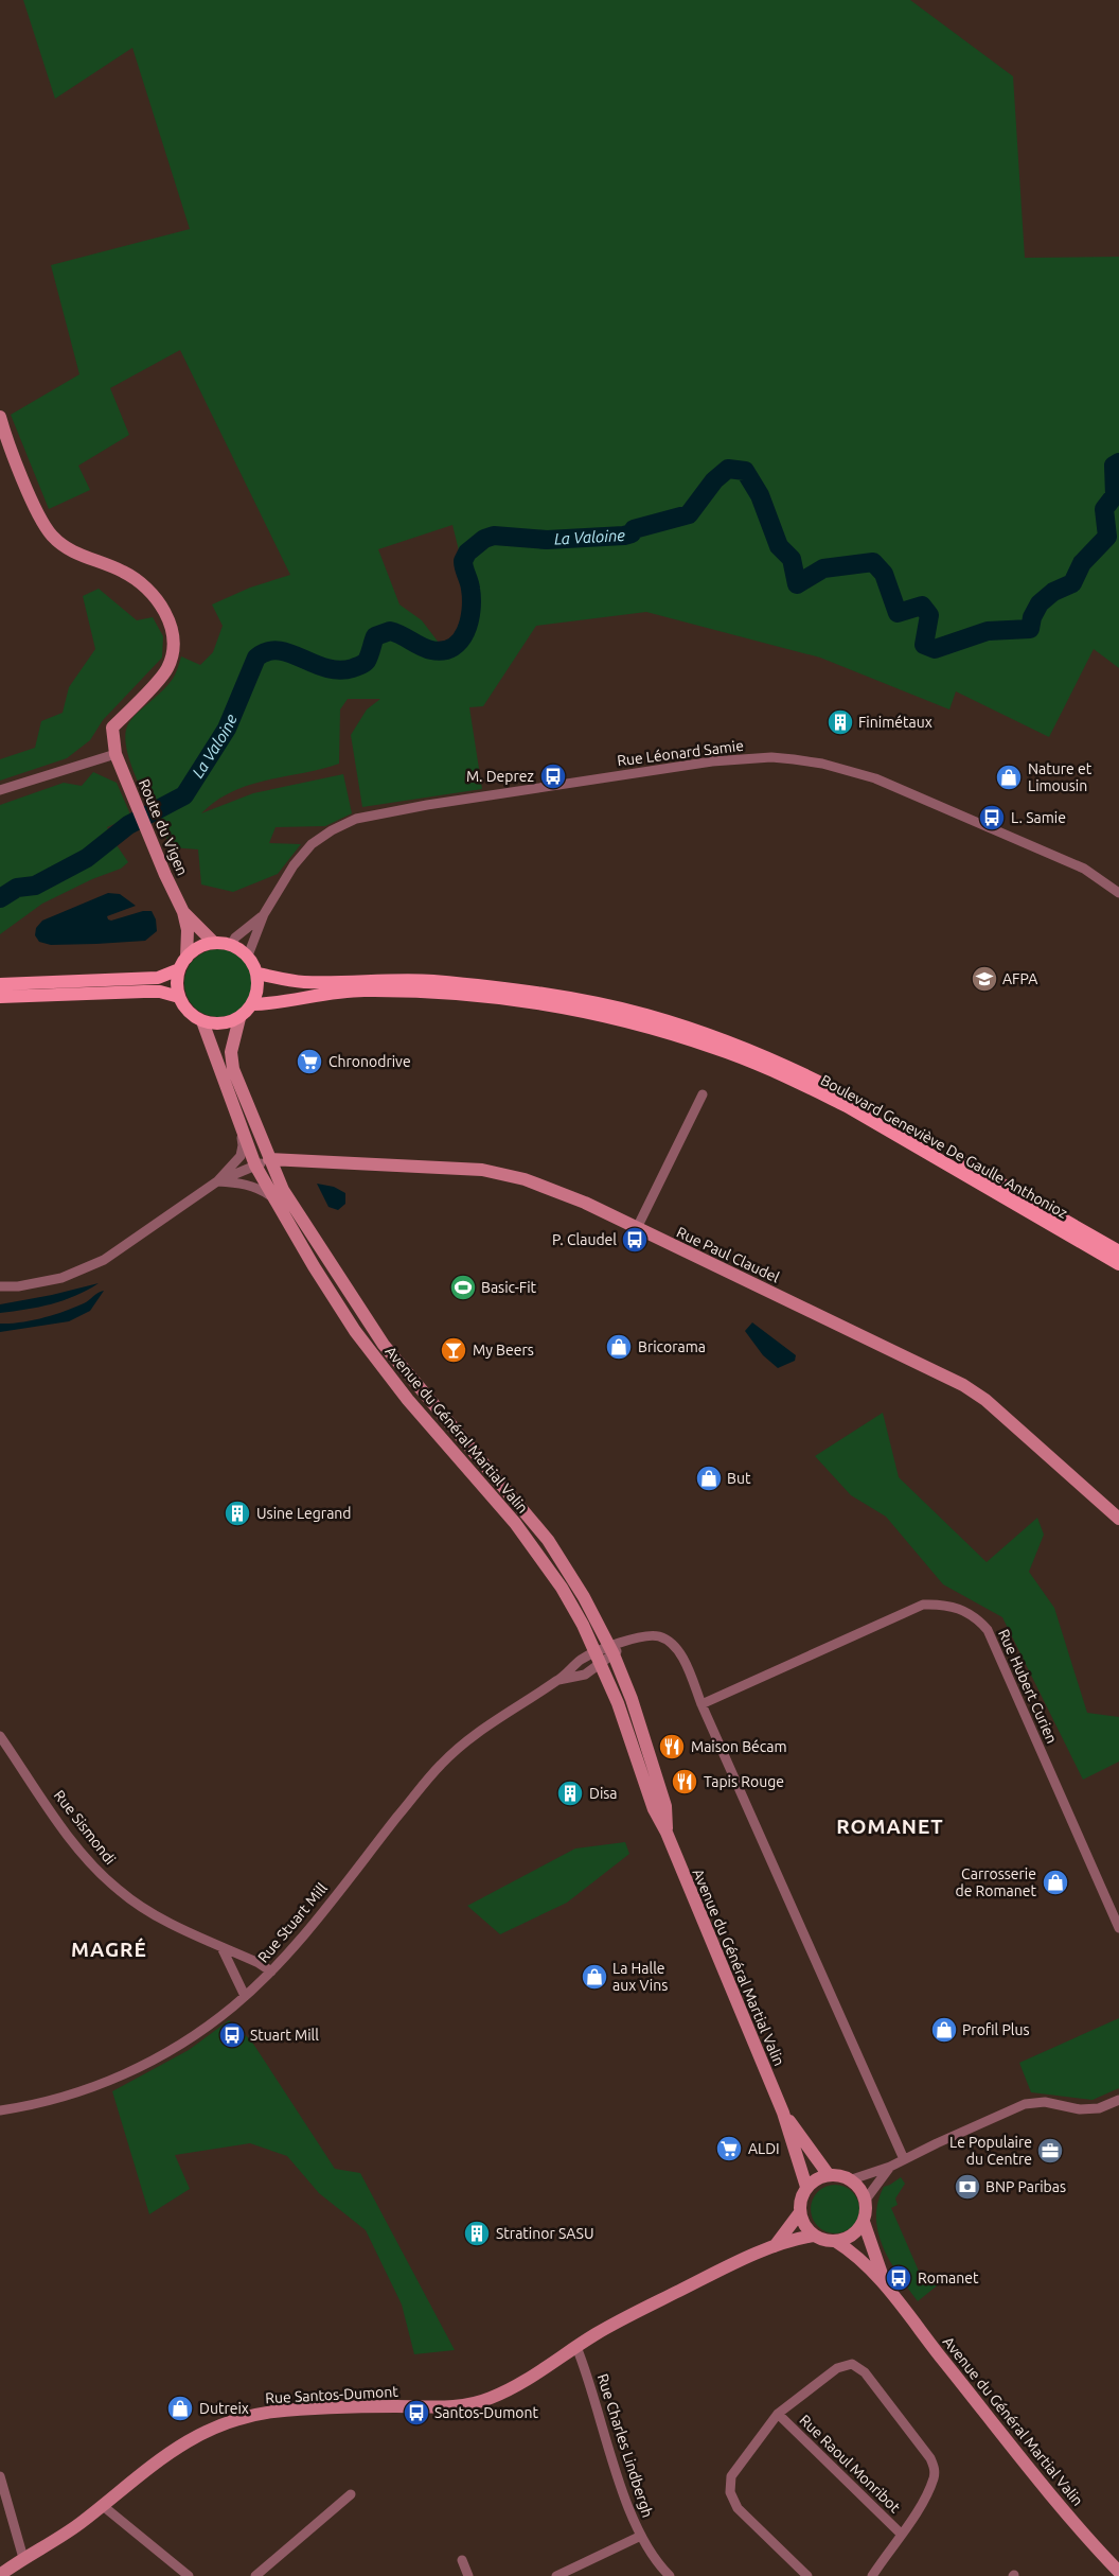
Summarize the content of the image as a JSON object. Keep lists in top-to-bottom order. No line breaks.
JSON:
{"streets":{"main road":["Route du Vigen","Boulevard Geneviève De Gaulle Anthonioz","Rue Paul Claudel","Avenue du Général Martial Valin","Rue Santos-Dumont"],"street":["Rue Léonard Samie","Rue Hubert Curien","Rue Sismondi","Rue Stuart Mill","Rue Charles Lindbergh","Rue Raoul Monribot"]},"crossings":[["Route du Vigen","Boulevard Geneviève De Gaulle Anthonioz"],["Route du Vigen","Avenue du Général Martial Valin"],["Boulevard Geneviève De Gaulle Anthonioz","Avenue du Général Martial Valin"],["Rue Paul Claudel","Avenue du Général Martial Valin"],["Avenue du Général Martial Valin","Rue Stuart Mill"],["Avenue du Général Martial Valin","Rue Santos-Dumont"],["Rue Hubert Curien","Rue Stuart Mill"],["Rue Sismondi","Rue Stuart Mill"],["Rue Santos-Dumont","Rue Charles Lindbergh"]],"districts":["ROMANET","MAGRÉ"],"water":["La Valoine"],"places":{"building":["Finimétaux","Usine Legrand","Disa","Stratinor SASU"],"bus stop":["M. Deprez","L. Samie","P. Claudel","Stuart Mill","Romanet","Santos-Dumont"],"shop":["Nature et Limousin","Bricorama","But","Carrosserie de Romanet","La Halle aux Vins","Profil Plus","Dutreix"],"school or university":["AFPA"],"supermarket":["Chronodrive","ALDI"],"sports":["Basic-Fit"],"bar":["My Beers"],"restaurant":["Maison Bécam","Tapis Rouge"],"office":["Le Populaire du Centre"],"bank":["BNP Paribas"]}}
